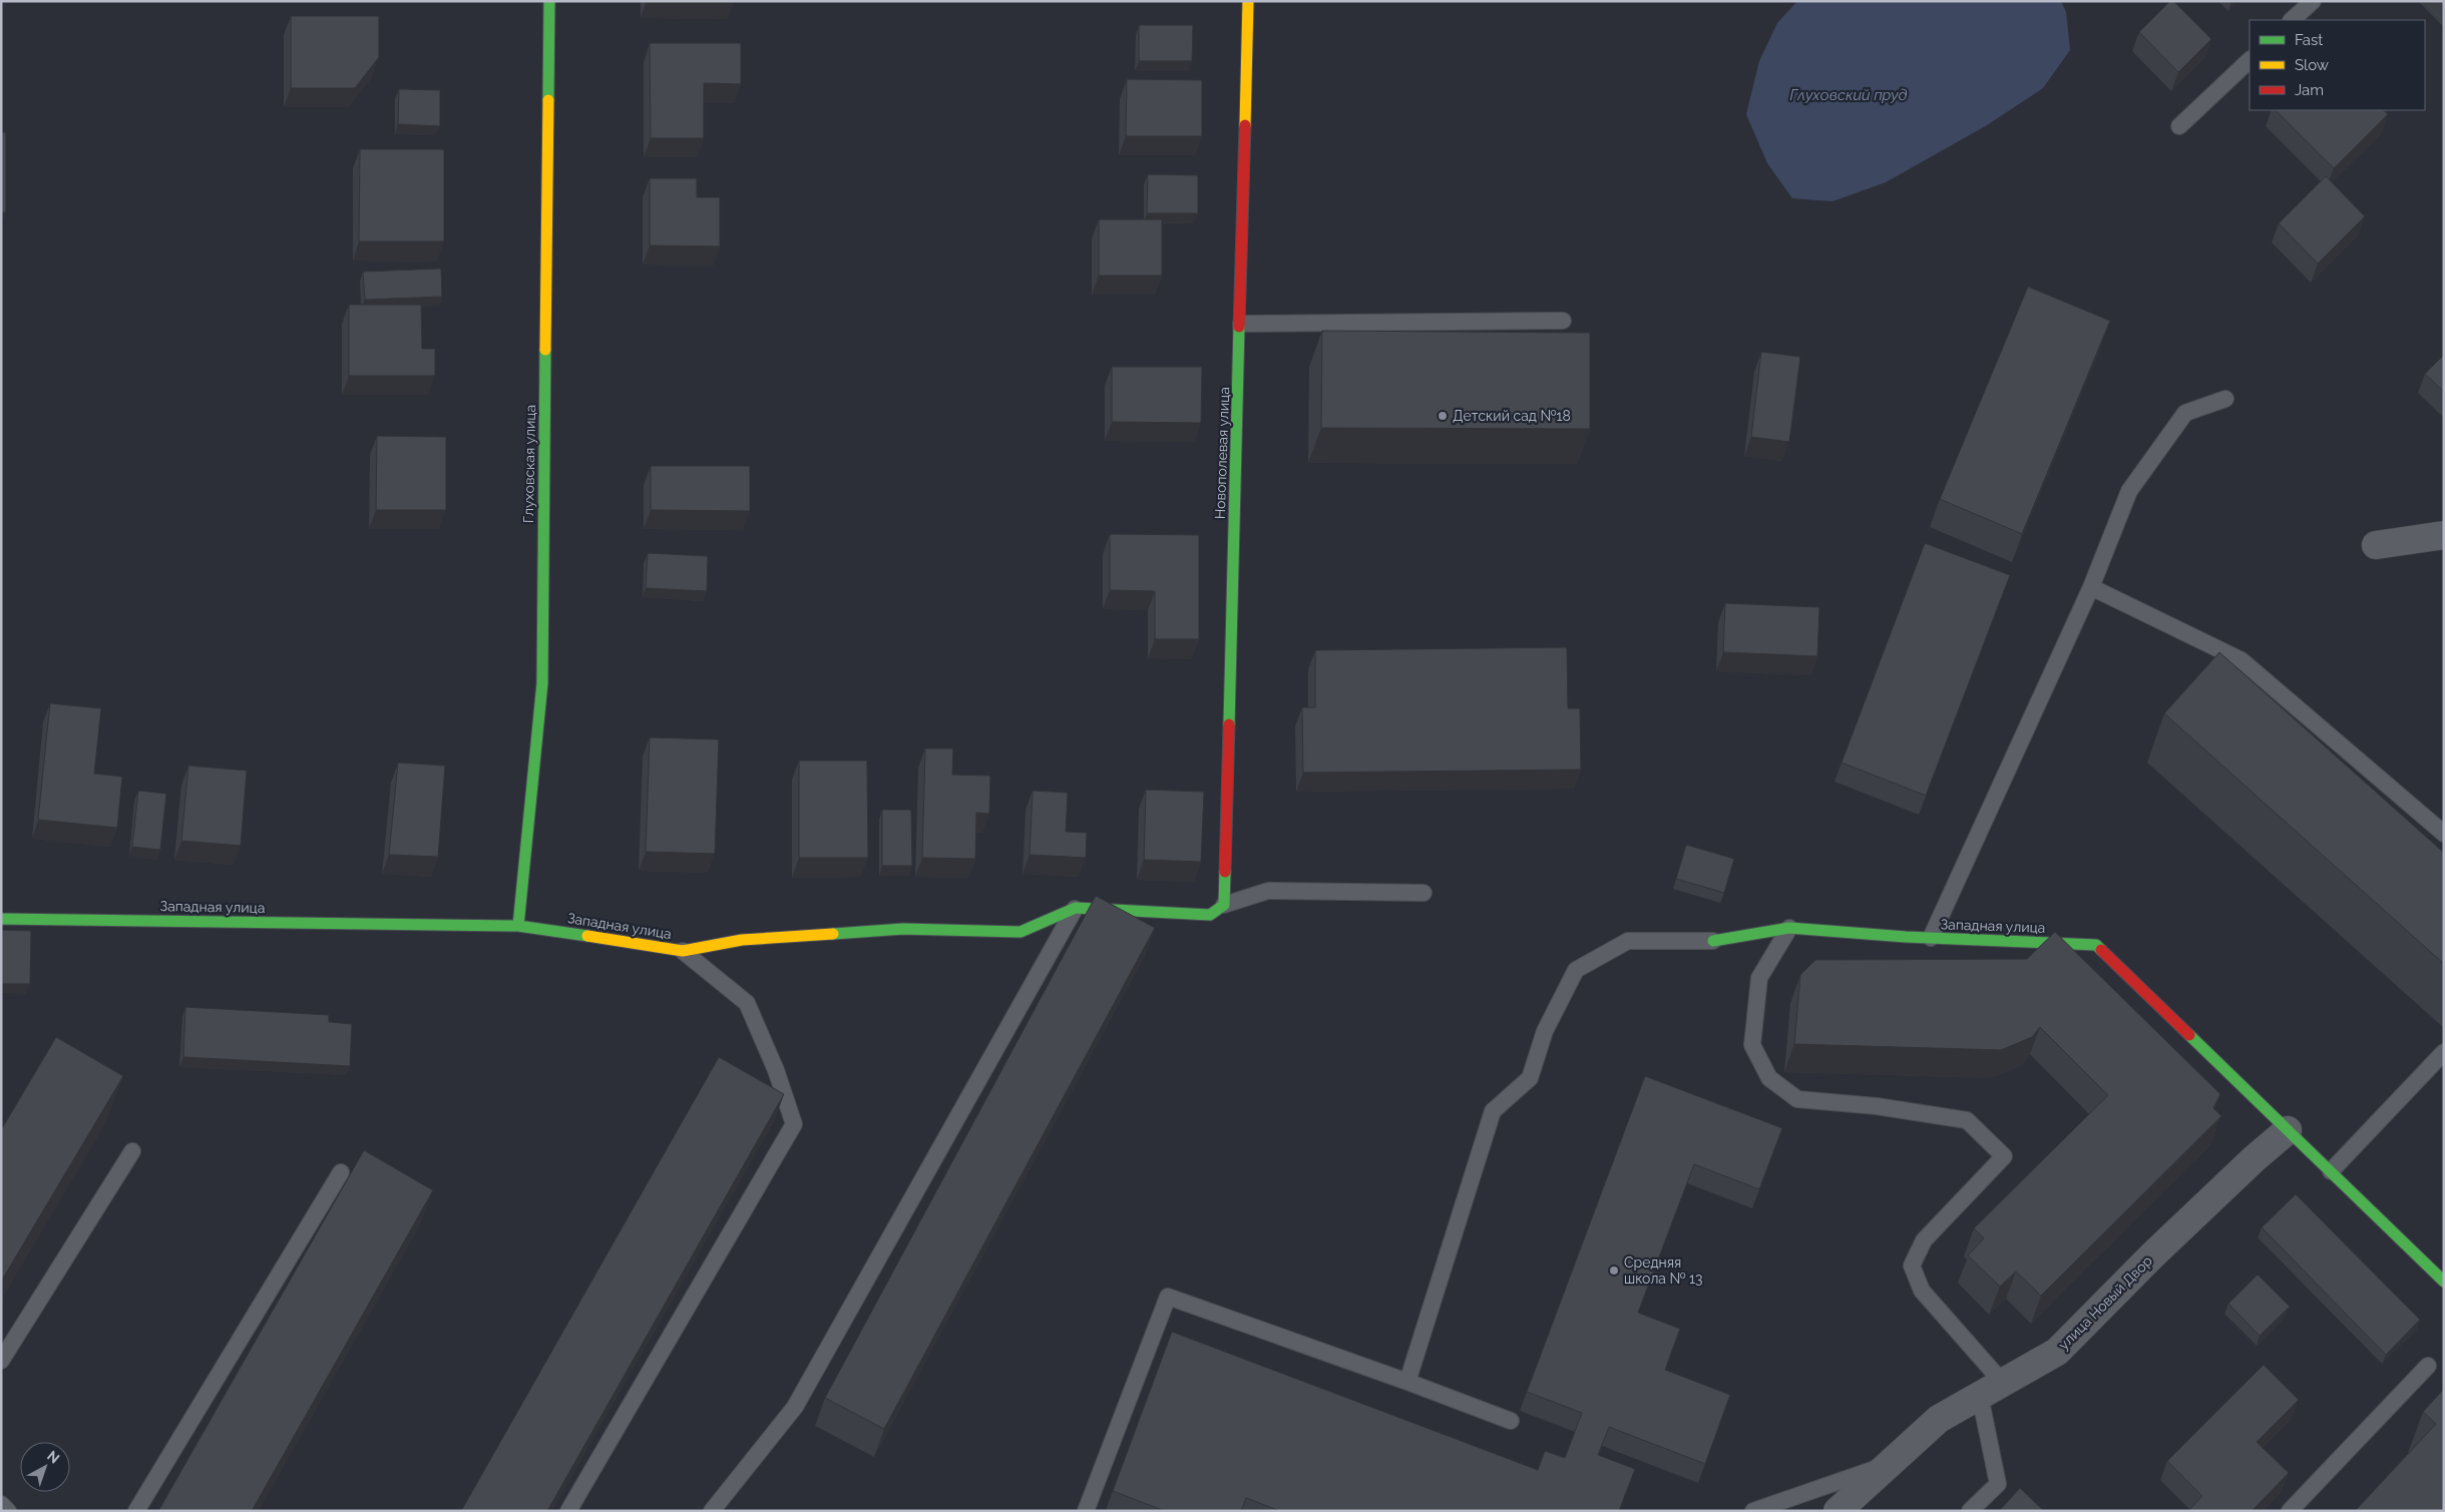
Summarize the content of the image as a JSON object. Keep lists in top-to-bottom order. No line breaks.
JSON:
{"streets":{"street":["Новополевая улица","Глуховская улица","Западная улица","улица Новый Двор"]},"crossings":[["Новополевая улица","Западная улица"],["Глуховская улица","Западная улица"],["Западная улица","улица Новый Двор"]],"water":["Глуховский пруд"],"places":["Детский сад №18","Средняя школа № 13"],"legend":["Fast","Slow","Jam"],"north":"top right"}
